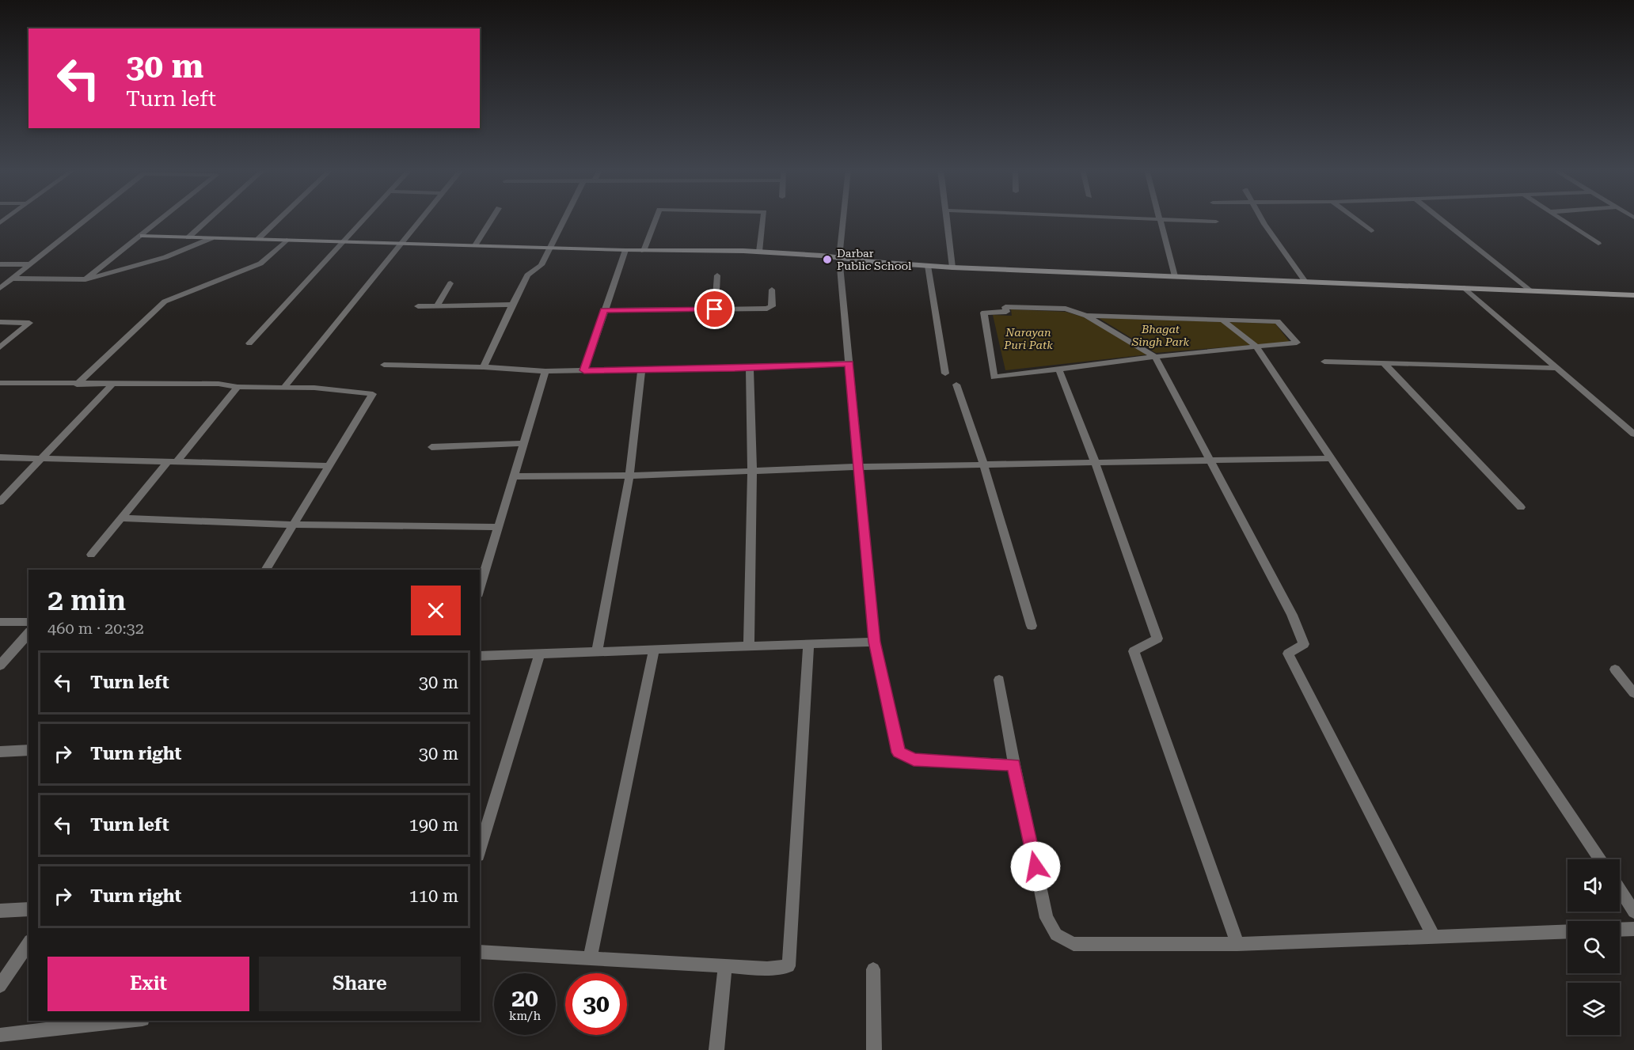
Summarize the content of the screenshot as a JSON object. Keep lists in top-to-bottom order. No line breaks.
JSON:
{"parks":["Bhagat Singh Park","Narayan Puri Patk"],"places":["Darbar Public School"],"page":{"turn":["30 m","Turn left"],"heading":["2 min","460 m · 20:32"],"list":[{"name":"Turn left","value":"30 m"},{"name":"Turn right","value":"30 m"},{"name":"Turn left","value":"190 m"},{"name":"Turn right","value":"110 m"}],"buttons":["Exit","Share"],"speed":"20 km/h","limit":"30"}}
